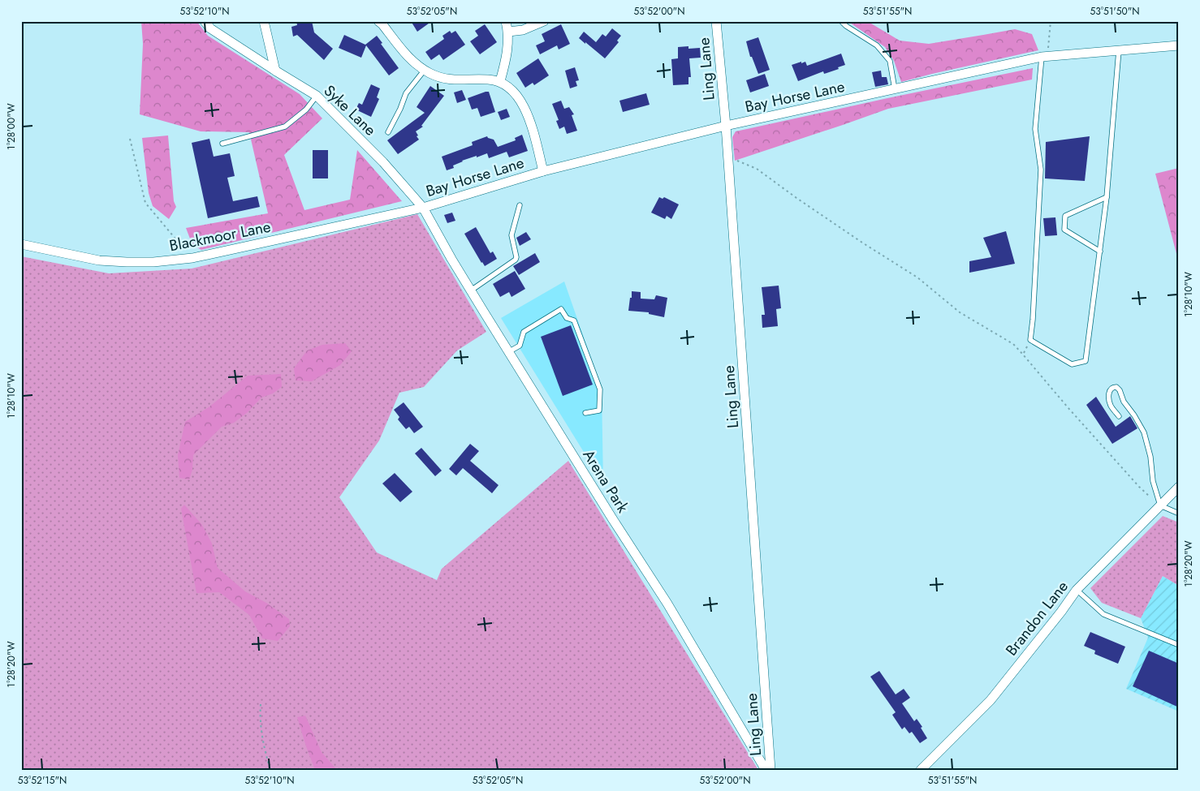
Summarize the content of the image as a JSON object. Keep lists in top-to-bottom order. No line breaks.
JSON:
{"streets":{"street":["Ling Lane","Bay Horse Lane","Syke Lane","Blackmoor Lane","Arena Park","Brandon Lane"]},"crossings":[["Ling Lane","Bay Horse Lane"],["Bay Horse Lane","Syke Lane"],["Bay Horse Lane","Blackmoor Lane"],["Bay Horse Lane","Arena Park"],["Syke Lane","Blackmoor Lane"],["Syke Lane","Arena Park"],["Blackmoor Lane","Arena Park"]],"coordinates":["53°52'10\"N","53°52'05\"N","53°52'00\"N","53°51'55\"N","53°51'50\"N","1°28'00\"W","1°28'10\"W","1°28'20\"W","53°52'15\"N"]}
